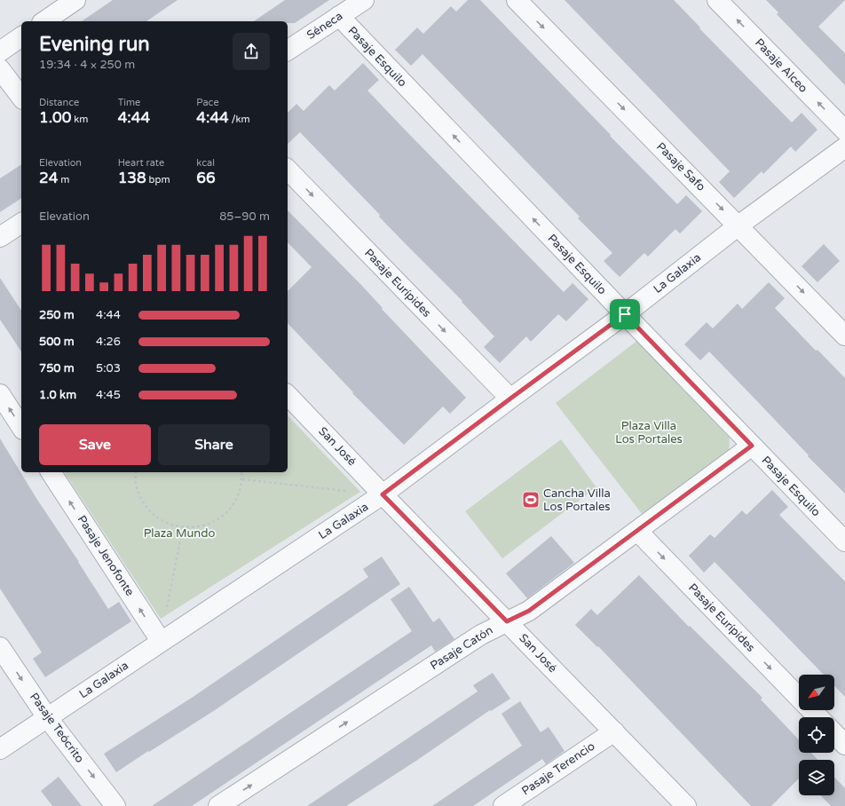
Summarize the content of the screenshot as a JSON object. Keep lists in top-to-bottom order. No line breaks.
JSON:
{"streets":{"street":["Séneca","Pasaje Esquilo","Pasaje Alceo","Pasaje Safo","La Galaxia","Pasaje Eurípides","San José","Pasaje Jenofonte","Pasaje Catón","Pasaje Teócrito","Pasaje Terencio"]},"crossings":[["Séneca","Pasaje Esquilo"],["Pasaje Esquilo","La Galaxia"],["Pasaje Esquilo","Pasaje Catón"],["Pasaje Safo","La Galaxia"],["La Galaxia","Pasaje Eurípides"],["La Galaxia","San José"],["La Galaxia","Pasaje Jenofonte"],["La Galaxia","Pasaje Teócrito"],["Pasaje Eurípides","Pasaje Catón"],["San José","Pasaje Catón"],["San José","Pasaje Terencio"]],"one_way":["Pasaje Esquilo","Pasaje Alceo","Pasaje Safo","Pasaje Eurípides","Pasaje Jenofonte","Pasaje Catón","Pasaje Teócrito"],"parks":["Plaza Villa Los Portales","Plaza Mundo"],"places":{"sports":["Cancha Villa Los Portales"]},"north":"bottom left","page":{"heading":["Evening run","19:34 · 4 × 250 m"],"stats":[["Distance","1.00 km"],["Time","4:44"],["Pace","4:44 /km"],["Elevation","24 m"],["Heart rate","138 bpm"],["kcal","66"]],"chart":["Elevation","85–90 m"],"list":[{"name":"250 m","note":"4:44"},{"name":"500 m","note":"4:26"},{"name":"750 m","note":"5:03"},{"name":"1.0 km","note":"4:45"}],"buttons":["Save","Share"]}}
